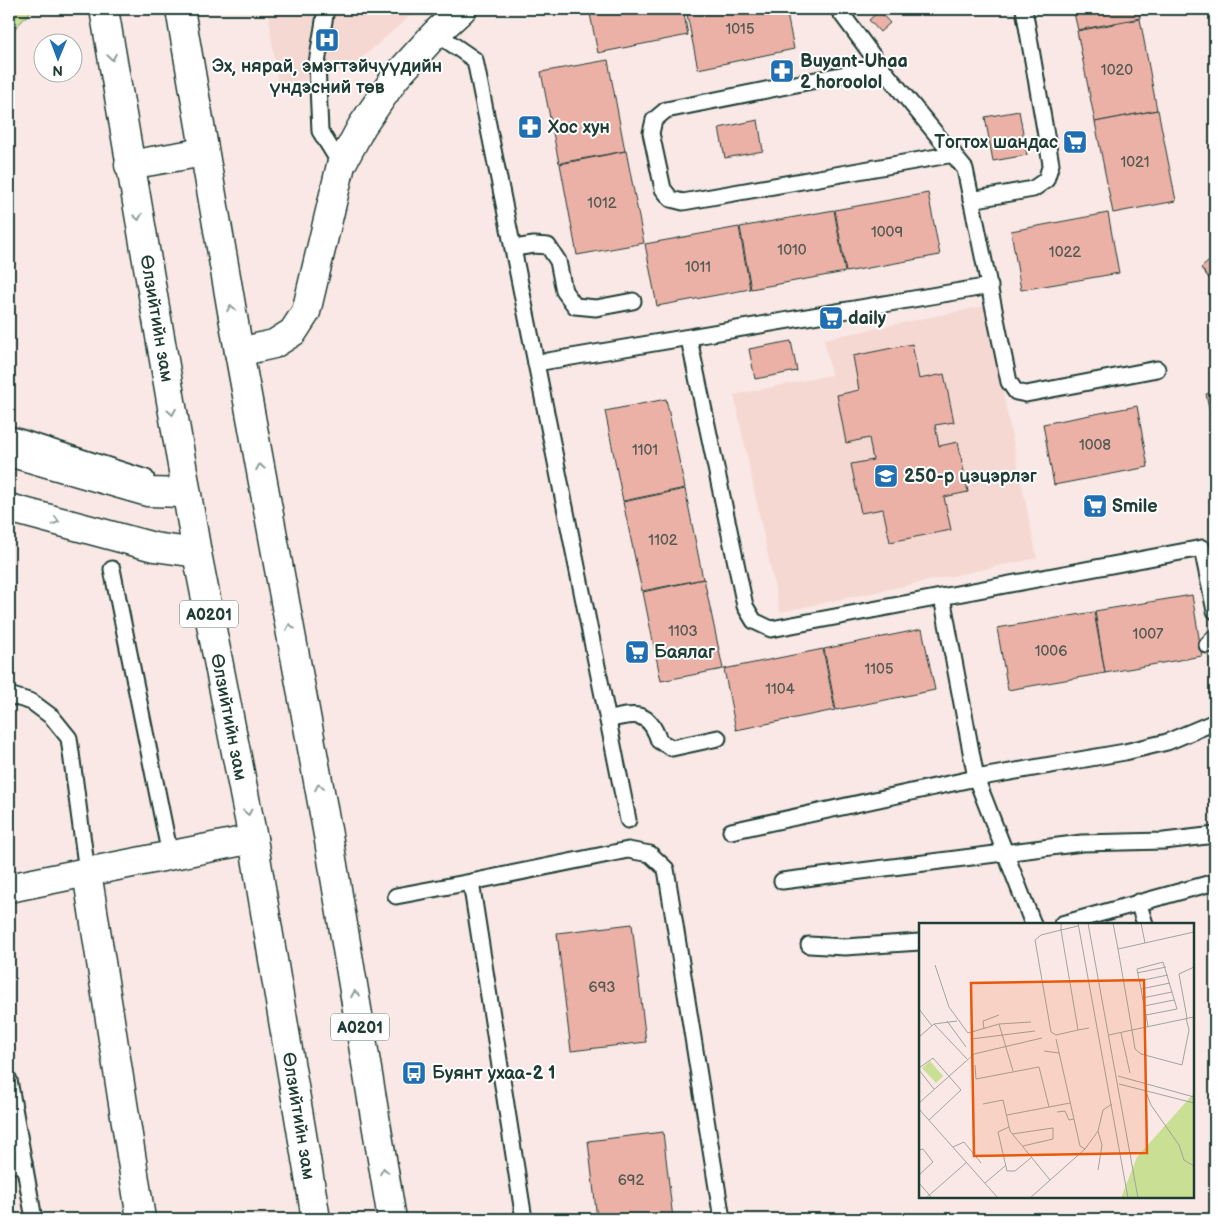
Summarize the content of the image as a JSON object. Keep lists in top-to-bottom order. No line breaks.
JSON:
{"streets":{"main road":["Өлзийтийн зам","A0201"]},"places":{"hospital":["Эх, нярай, эмэгтэйчүүдийн үндэсний төв"],"pharmacy":["Buyant-Uhaa 2 horoolol","Хос хун"],"supermarket":["Тогтох шандас","daily","Smile","Баялаг"],"school or university":["250-р цэцэрлэг"],"bus stop":["Буянт ухаа-2 1"]},"house_numbers":["1015","1020","1021","1012","1009","1010","1022","1011","1008","1101","1102","1103","1007","1006","1105","1104","693","692"],"north":"bottom"}
